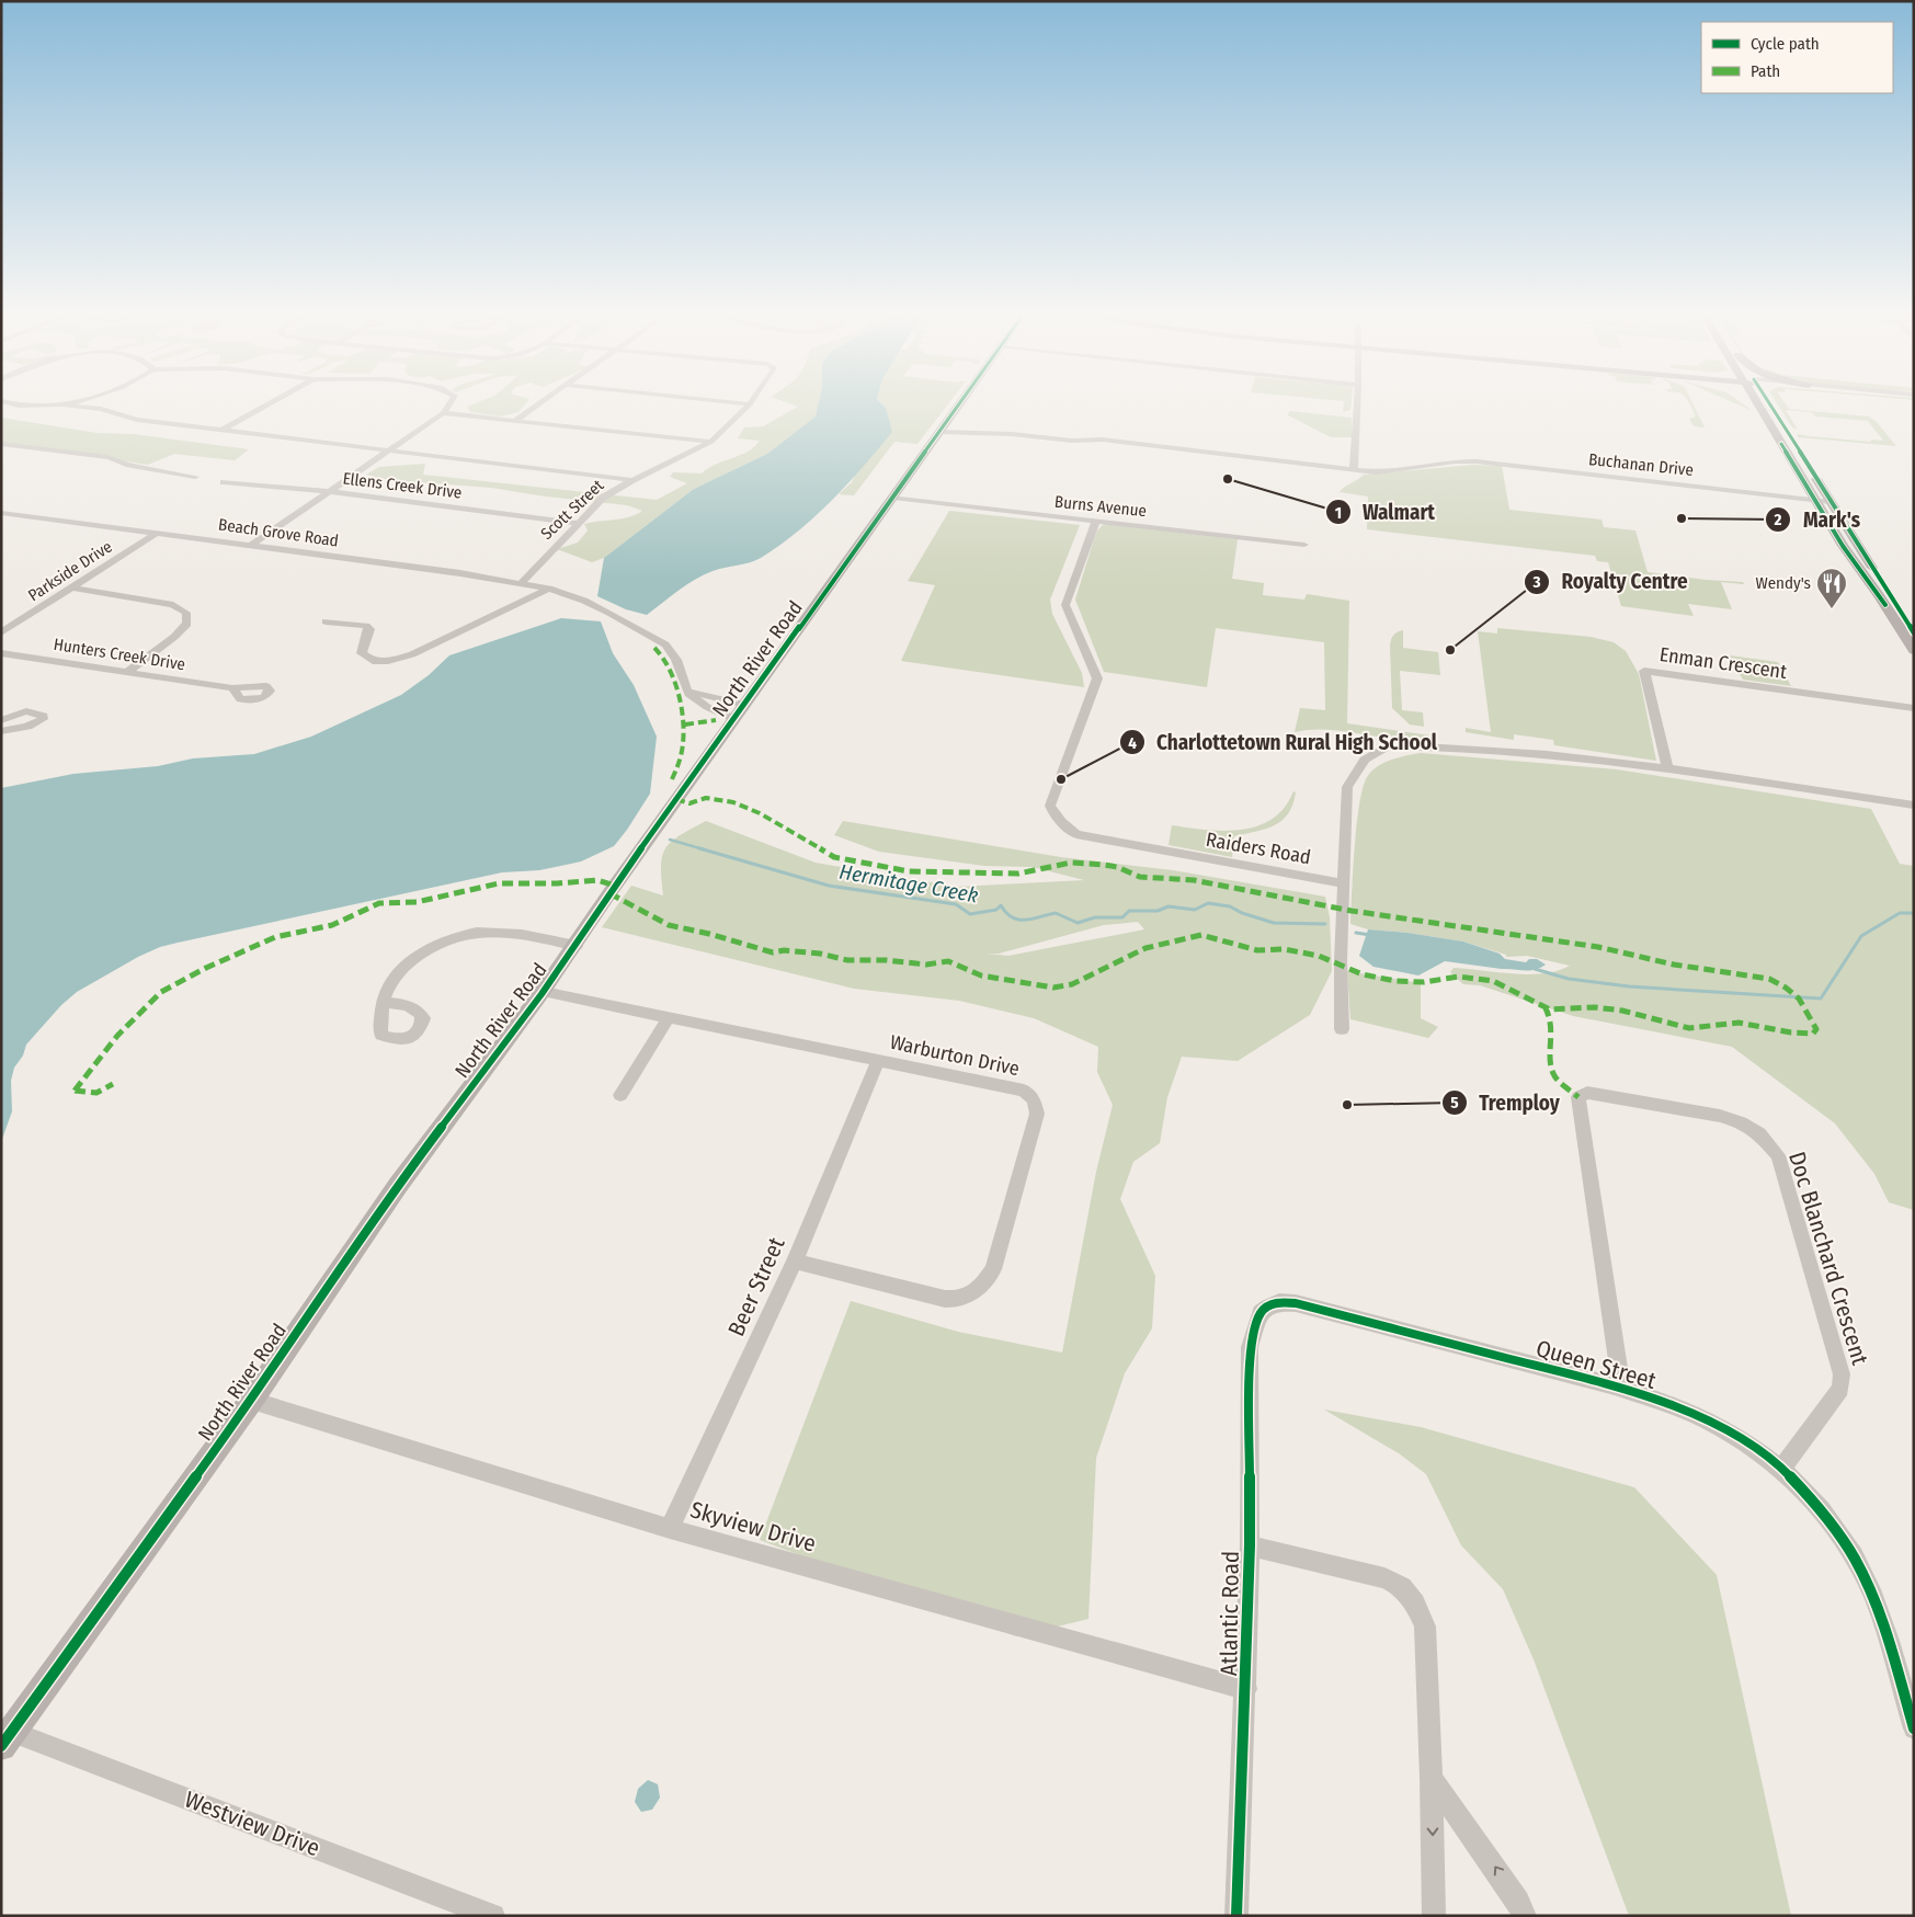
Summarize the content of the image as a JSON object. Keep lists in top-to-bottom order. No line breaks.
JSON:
{"streets":{"main road":["North River Road"],"street":["Buchanan Drive","Ellens Creek Drive","Burns Avenue","Scott Street","Beach Grove Road","Parkside Drive","Hunters Creek Drive","Enman Crescent","Raiders Road","Warburton Drive","Doc Blanchard Crescent","Beer Street","Queen Street","Skyview Drive","Atlantic Road","Westview Drive"]},"crossings":[["Buchanan Drive","North River Road"],["Ellens Creek Drive","Scott Street"],["Burns Avenue","North River Road"],["Burns Avenue","Raiders Road"],["Scott Street","Beach Grove Road"],["Beach Grove Road","Parkside Drive"],["North River Road","Warburton Drive"],["North River Road","Skyview Drive"],["North River Road","Westview Drive"],["Warburton Drive","Beer Street"],["Doc Blanchard Crescent","Queen Street"],["Beer Street","Skyview Drive"],["Queen Street","Atlantic Road"],["Skyview Drive","Atlantic Road"]],"water":["Hermitage Creek"],"places":{"other":["Walmart","Mark's","Royalty Centre","Charlottetown Rural High School","Tremploy"],"restaurant":["Wendy's"]},"legend":["Cycle path","Path"]}
